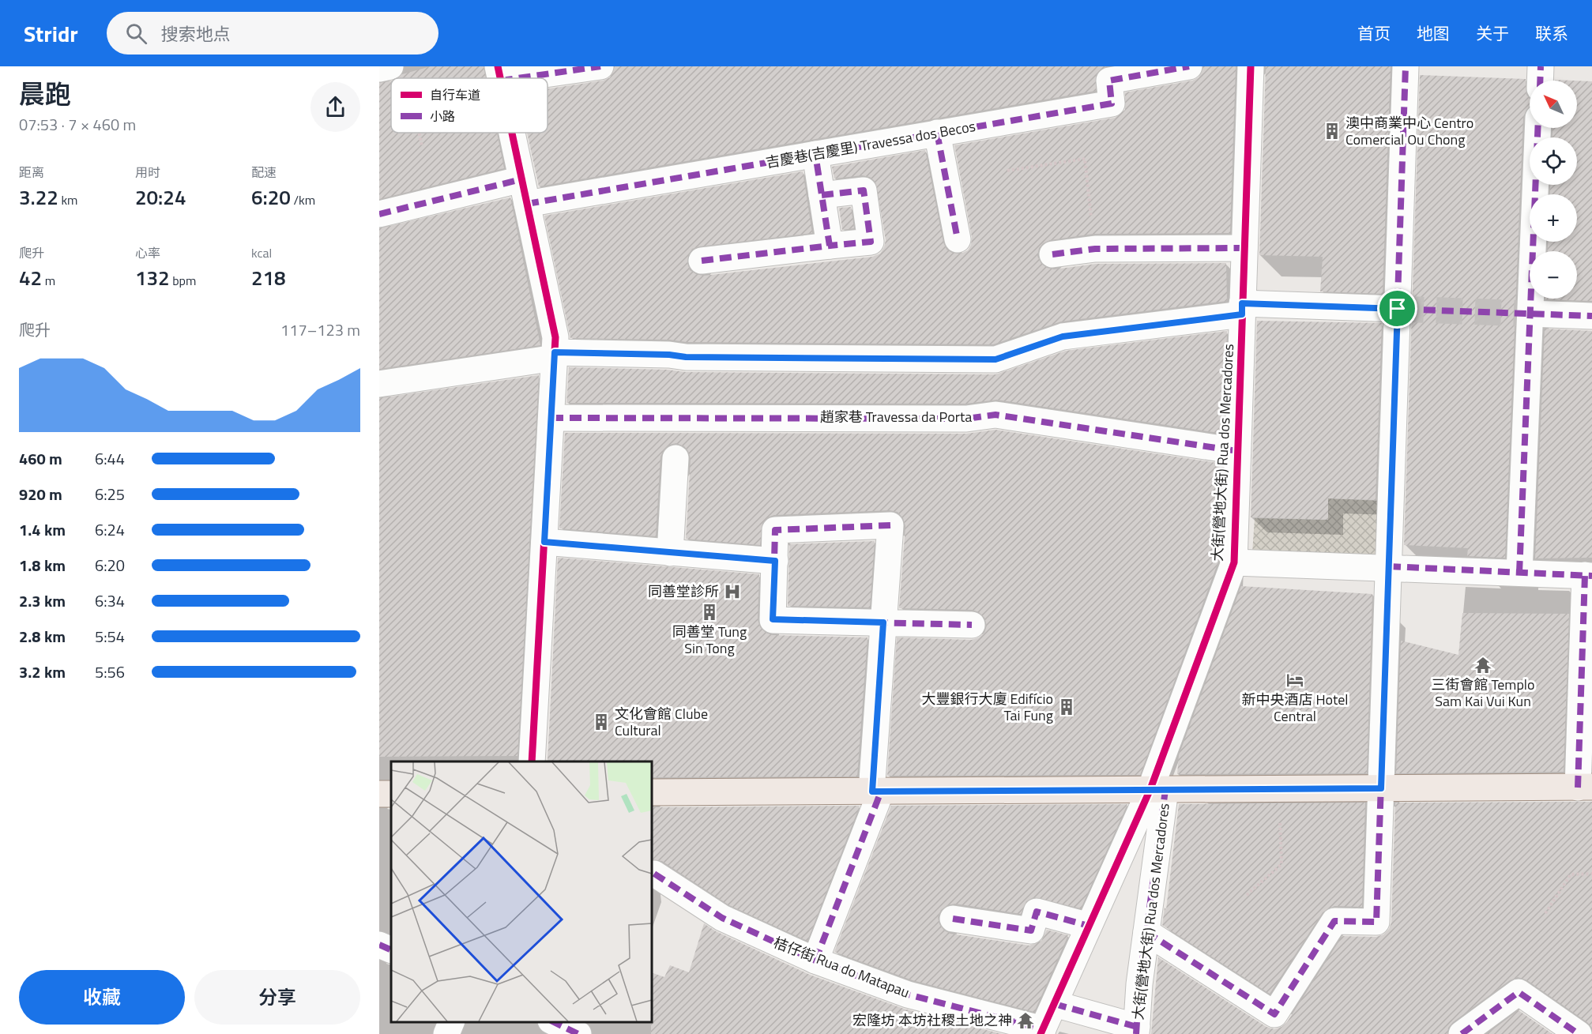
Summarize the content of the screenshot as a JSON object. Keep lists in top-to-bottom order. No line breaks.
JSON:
{"streets":{"street":["吉慶巷(吉慶里) Travessa dos Becos","趙家巷 Travessa da Porta","大街(營地大街) Rua dos Mercadores","桔仔街 Rua do Matapau"]},"crossings":[["趙家巷 Travessa da Porta","大街(營地大街) Rua dos Mercadores"],["大街(營地大街) Rua dos Mercadores","桔仔街 Rua do Matapau"]],"places":{"building":["澳中商業中心 Centro Comercial Ou Chong","同善堂 Tung Sin Tong","大豐銀行大廈 Edifício Tai Fung","文化會館 Clube Cultural"],"hospital":["同善堂診所"],"temple":["三街會館 Templo Sam Kai Vui Kun","宏隆坊 本坊社稷土地之神"],"hotel":["新中央酒店 Hotel Central"]},"legend":["自行车道","小路"],"north":"top left","page":{"header":"Stridr","search":"搜索地点","nav":["首页","地图","关于","联系"],"heading":["晨跑","07:53 · 7 × 460 m"],"map_buttons":["+","−"],"stats":[["距离","3.22 km"],["用时","20:24"],["配速","6:20 /km"],["爬升","42 m"],["心率","132 bpm"],["kcal","218"]],"chart":["爬升","117–123 m"],"list":[{"name":"460 m","note":"6:44"},{"name":"920 m","note":"6:25"},{"name":"1.4 km","note":"6:24"},{"name":"1.8 km","note":"6:20"},{"name":"2.3 km","note":"6:34"},{"name":"2.8 km","note":"5:54"},{"name":"3.2 km","note":"5:56"}],"buttons":["收藏","分享"]}}
